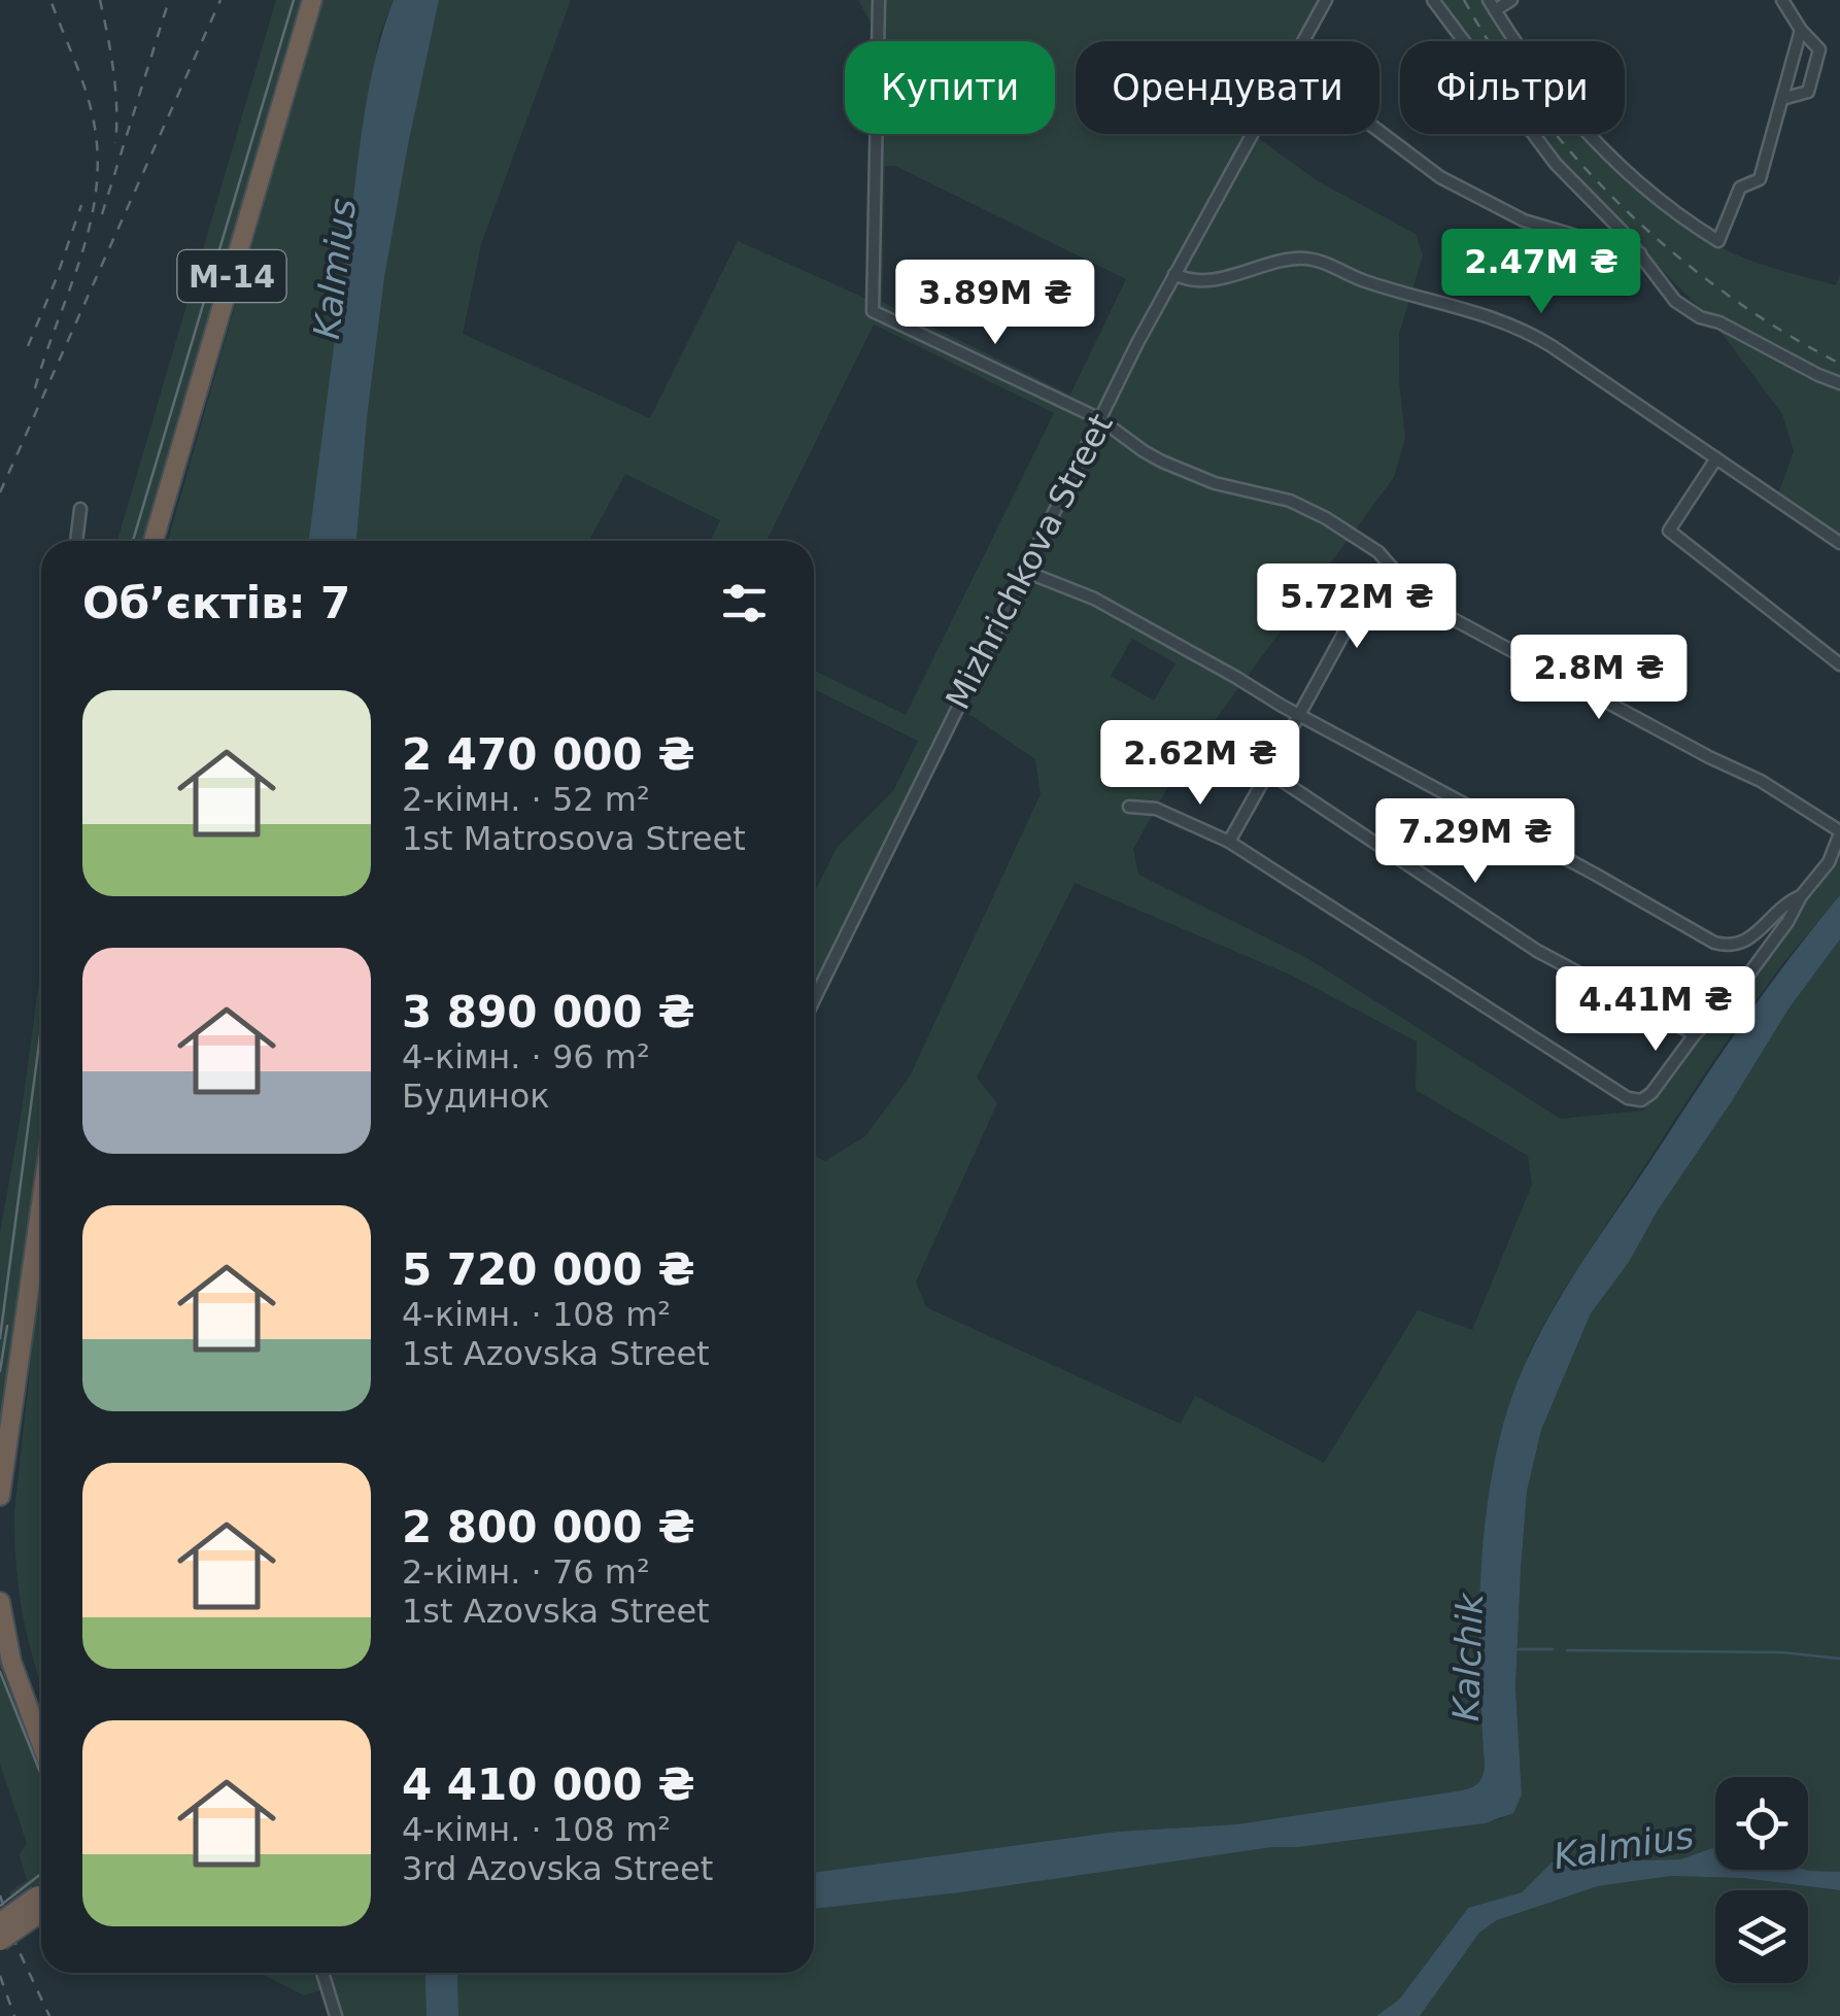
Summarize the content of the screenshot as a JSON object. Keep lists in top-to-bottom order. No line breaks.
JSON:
{"streets":{"highway":["М-14"],"street":["Mizhrichkova Street"]},"water":["Kalmius","Kalchik"],"page":{"chip":["Купити","Орендувати","Фільтри"],"price":["2.47M ₴","3.89M ₴","5.72M ₴","2.8M ₴","2.62M ₴","7.29M ₴","4.41M ₴"],"heading":"Об’єктів: 7","list":[{"name":"2 470 000 ₴","note":"2-кімн. · 52 m² · 1st Matrosova Street"},{"name":"3 890 000 ₴","note":"4-кімн. · 96 m² · Будинок"},{"name":"5 720 000 ₴","note":"4-кімн. · 108 m² · 1st Azovska Street"},{"name":"2 800 000 ₴","note":"2-кімн. · 76 m² · 1st Azovska Street"},{"name":"4 410 000 ₴","note":"4-кімн. · 108 m² · 3rd Azovska Street"}]}}
